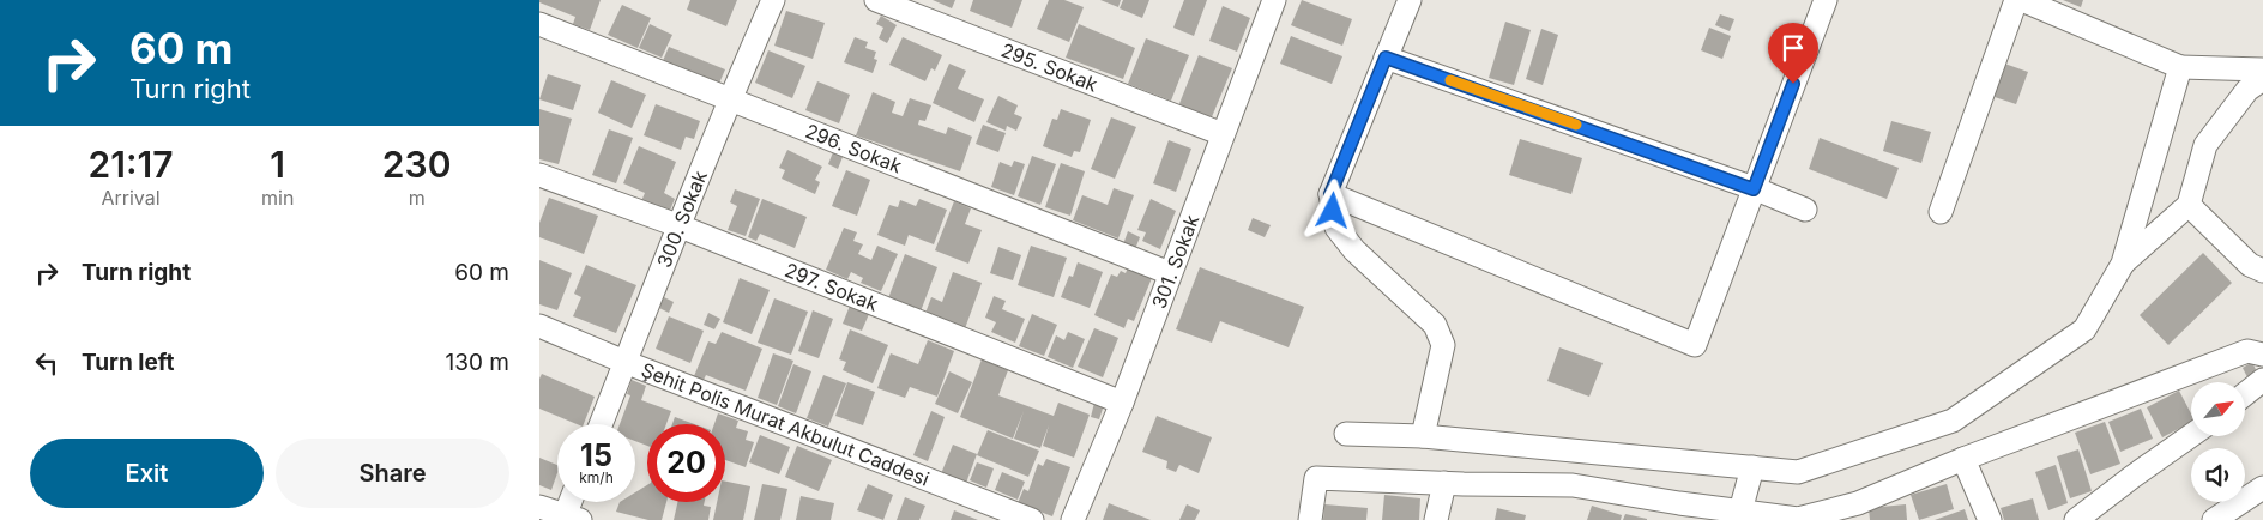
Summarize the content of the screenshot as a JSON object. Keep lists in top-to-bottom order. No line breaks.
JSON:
{"streets":{"street":["295. Sokak","296. Sokak","300. Sokak","301. Sokak","297. Sokak","Şehit Polis Murat Akbulut Caddesi"]},"crossings":[["295. Sokak","301. Sokak"],["296. Sokak","300. Sokak"],["296. Sokak","301. Sokak"],["300. Sokak","297. Sokak"],["300. Sokak","Şehit Polis Murat Akbulut Caddesi"],["301. Sokak","297. Sokak"]],"north":"top right","page":{"turn":["60 m","Turn right"],"eta":["21:17","Arrival","1","min","230","m"],"list":[{"name":"Turn right","value":"60 m"},{"name":"Turn left","value":"130 m"}],"speed":"15 km/h","limit":"20","buttons":["Exit","Share"]}}
